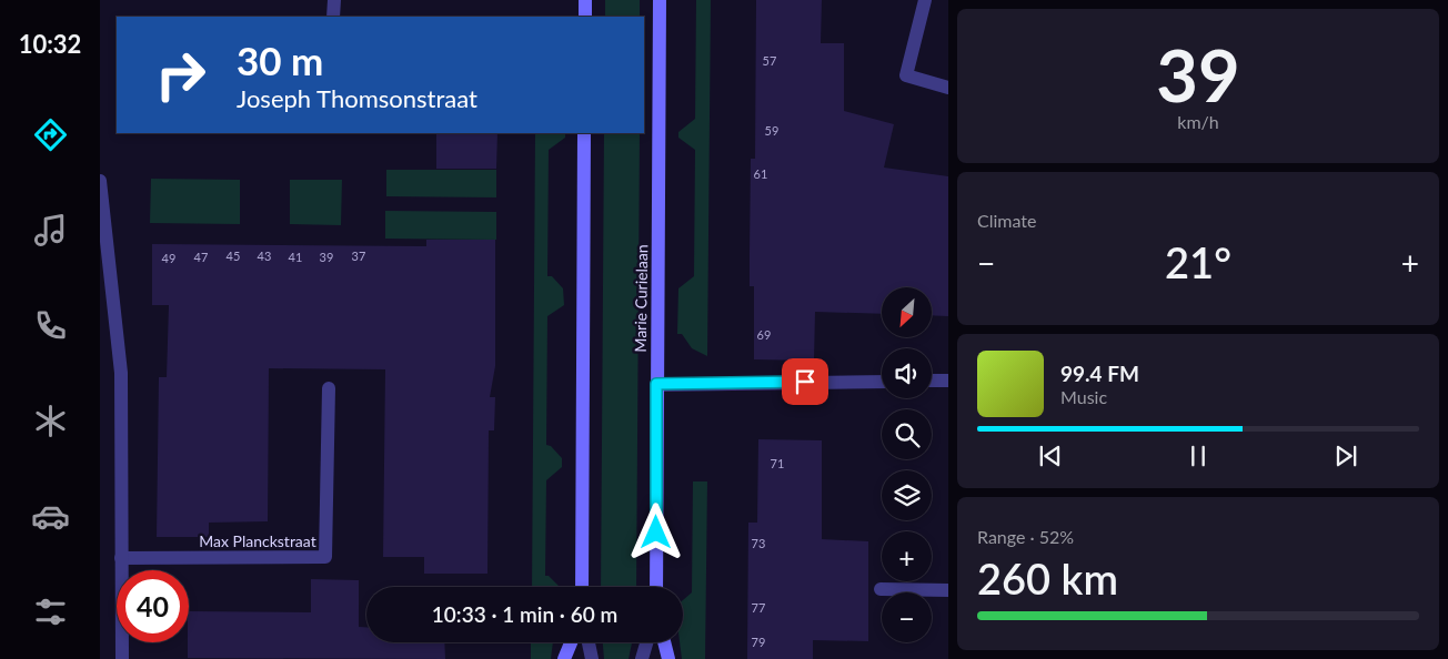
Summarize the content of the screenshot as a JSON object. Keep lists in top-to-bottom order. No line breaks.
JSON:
{"streets":{"street":["Marie Curielaan","Max Planckstraat"]},"house_numbers":["57","59","61","45","43","37","47","41","39","49","69","71","73","77","79"],"north":"bottom left","page":{"tabs":"10:32","tile":[["39","km/h"],"Climate",["Range · 52%","260 km"]],"turn":["30 m","Joseph Thomsonstraat"],"heat":["−","21°","+"],"map_buttons":["+","−"],"song":["99.4 FM","Music"],"limit":"40","trip":"10:33 · 1 min · 60 m"}}
